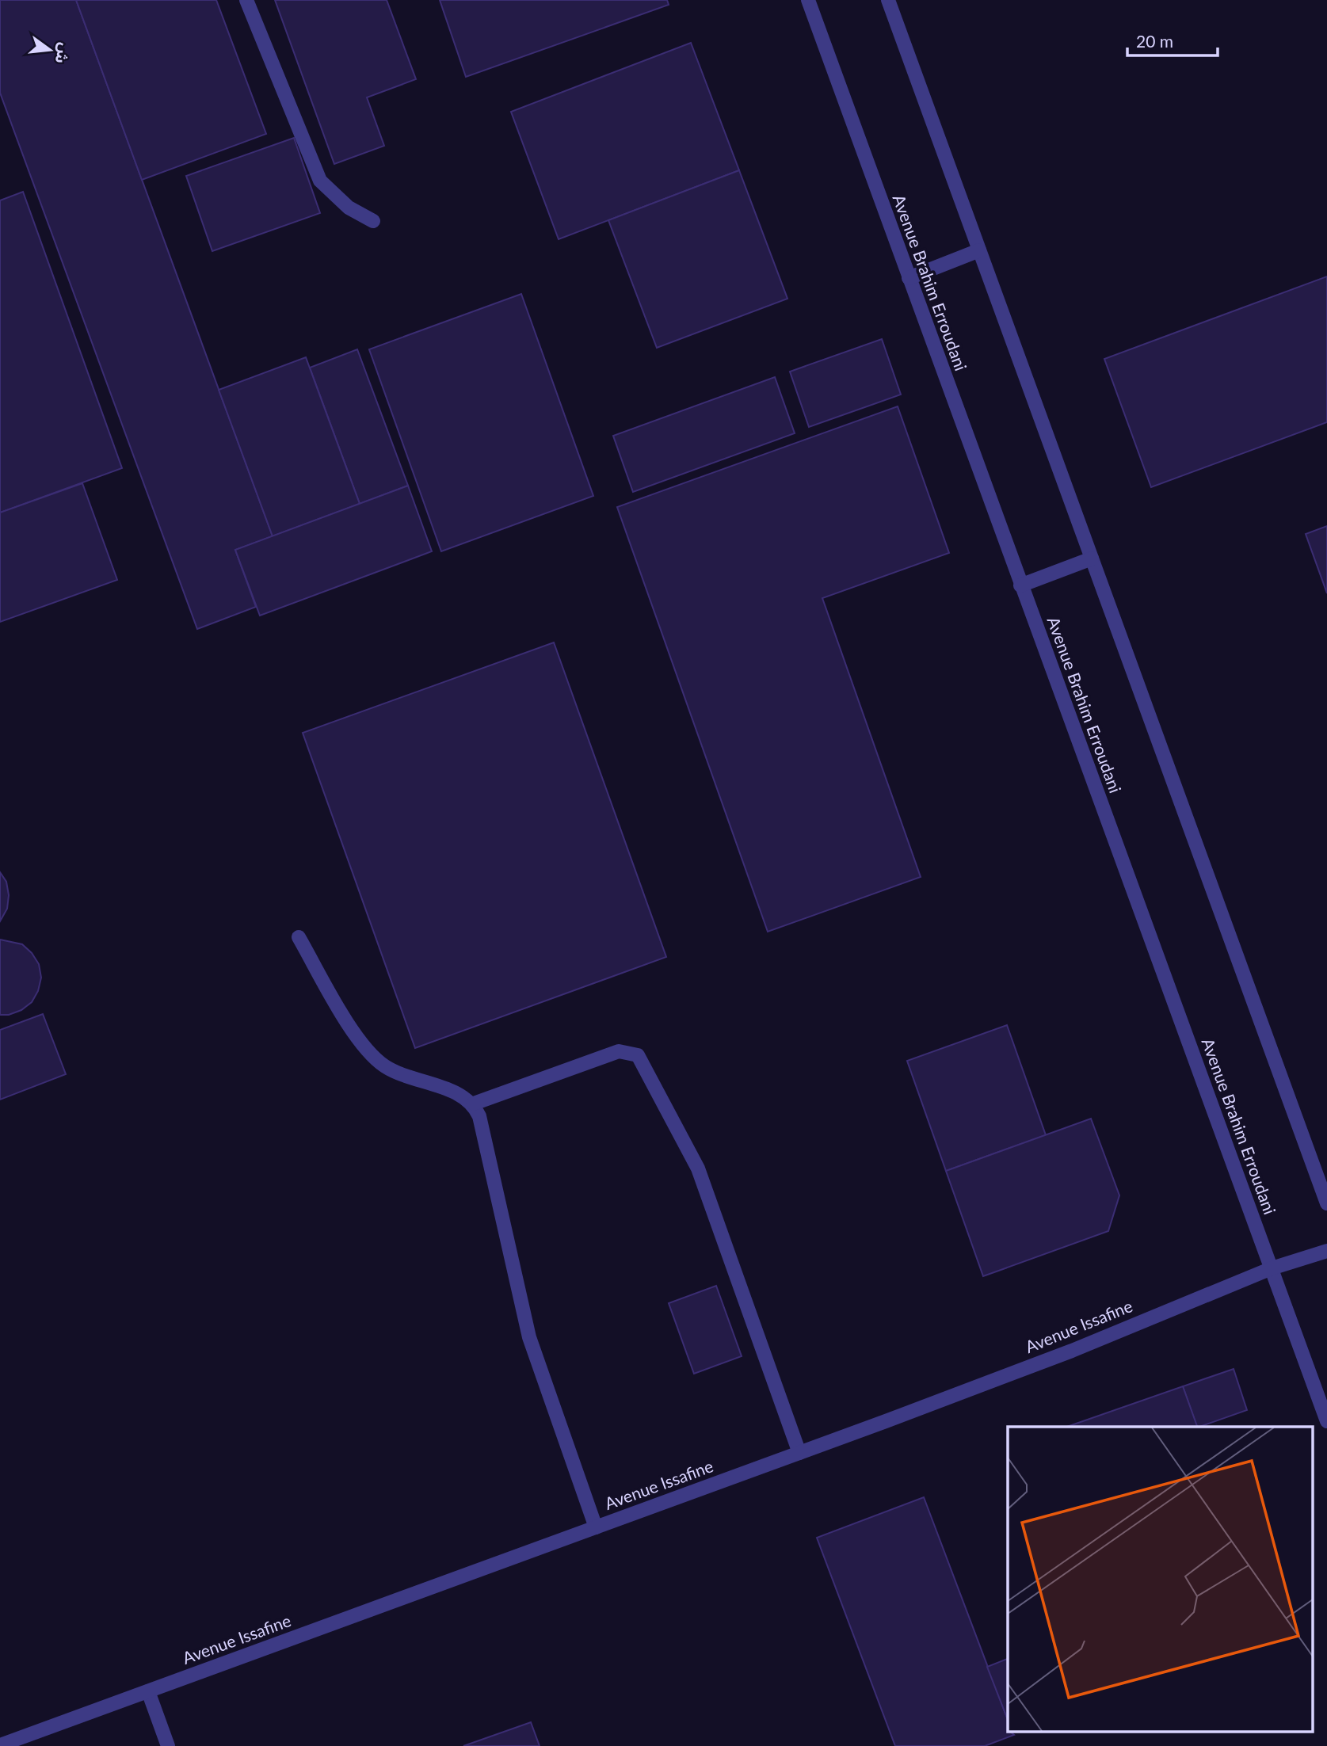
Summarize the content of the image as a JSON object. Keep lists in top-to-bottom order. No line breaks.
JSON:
{"streets":{"street":["Avenue Brahim Erroudani","Avenue Issafine"]},"crossings":[["Avenue Brahim Erroudani","Avenue Issafine"]],"scale_bar":"20 m","north":"right"}
